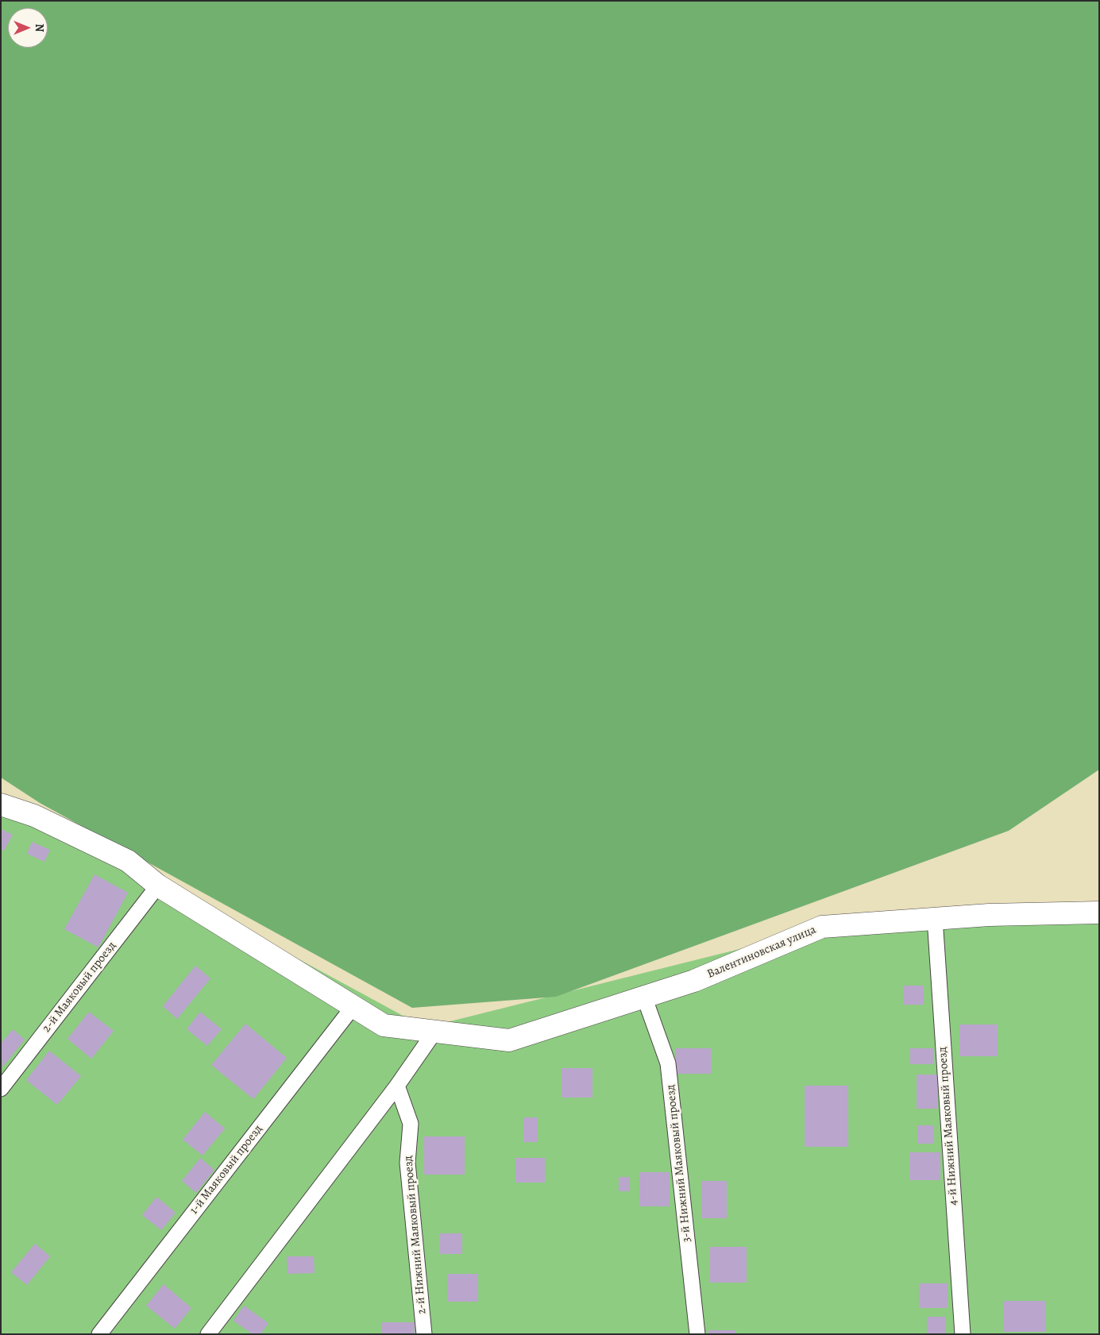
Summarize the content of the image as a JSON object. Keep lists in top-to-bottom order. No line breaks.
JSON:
{"streets":{"street":["Валентиновская улица"],"lane":["2-й Маяковый проезд","4-й Нижний Маяковый проезд","3-й Нижний Маяковый проезд","1-й Маяковый проезд","2-й Нижний Маяковый проезд"]},"crossings":[["Валентиновская улица","2-й Маяковый проезд"],["Валентиновская улица","4-й Нижний Маяковый проезд"],["Валентиновская улица","3-й Нижний Маяковый проезд"],["Валентиновская улица","1-й Маяковый проезд"]],"north":"right"}
